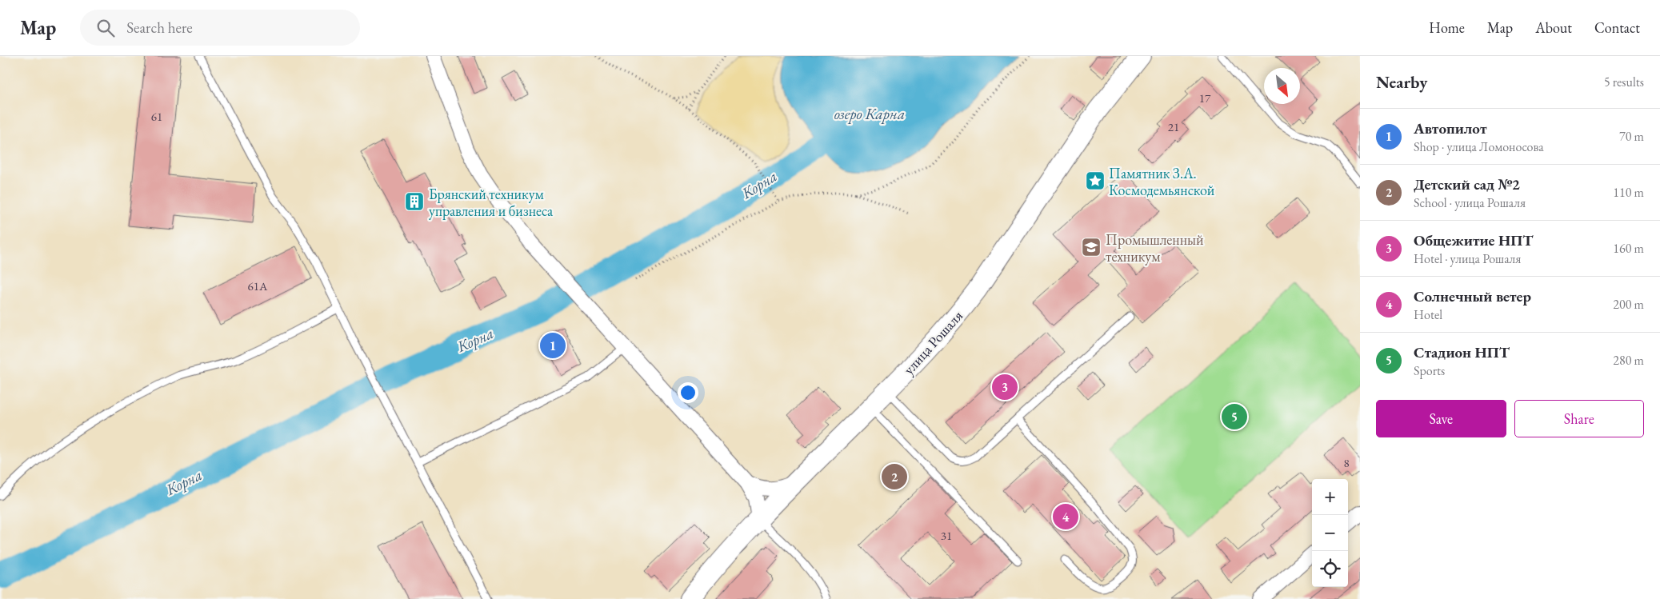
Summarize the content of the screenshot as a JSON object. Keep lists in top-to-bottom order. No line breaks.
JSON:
{"streets":{"main road":["улица Рошаля"]},"water":["озеро Карна","Корна"],"places":{"place":["Памятник З.А. Космодемьянской"],"building":["Брянский техникум управления и бизнеса"],"school or university":["Промышленный техникум"]},"house_numbers":["17","61","21","61А","8","31"],"north":"bottom right","page":{"header":"Map","search":"Search here","nav":["Home","Map","About","Contact"],"heading":["Nearby","5 results"],"list":[{"mark":"1","name":"Автопилот","note":"Shop · улица Ломоносова","value":"70 m"},{"mark":"2","name":"Детский сад №2","note":"School · улица Рошаля","value":"110 m"},{"mark":"3","name":"Общежитие НПТ","note":"Hotel · улица Рошаля","value":"160 m"},{"mark":"4","name":"Солнечный ветер","note":"Hotel","value":"200 m"},{"mark":"5","name":"Стадион НПТ","note":"Sports","value":"280 m"}],"pins":["1","3","5","2","4"],"buttons":["Save","Share"],"map_buttons":["+","−"]}}
